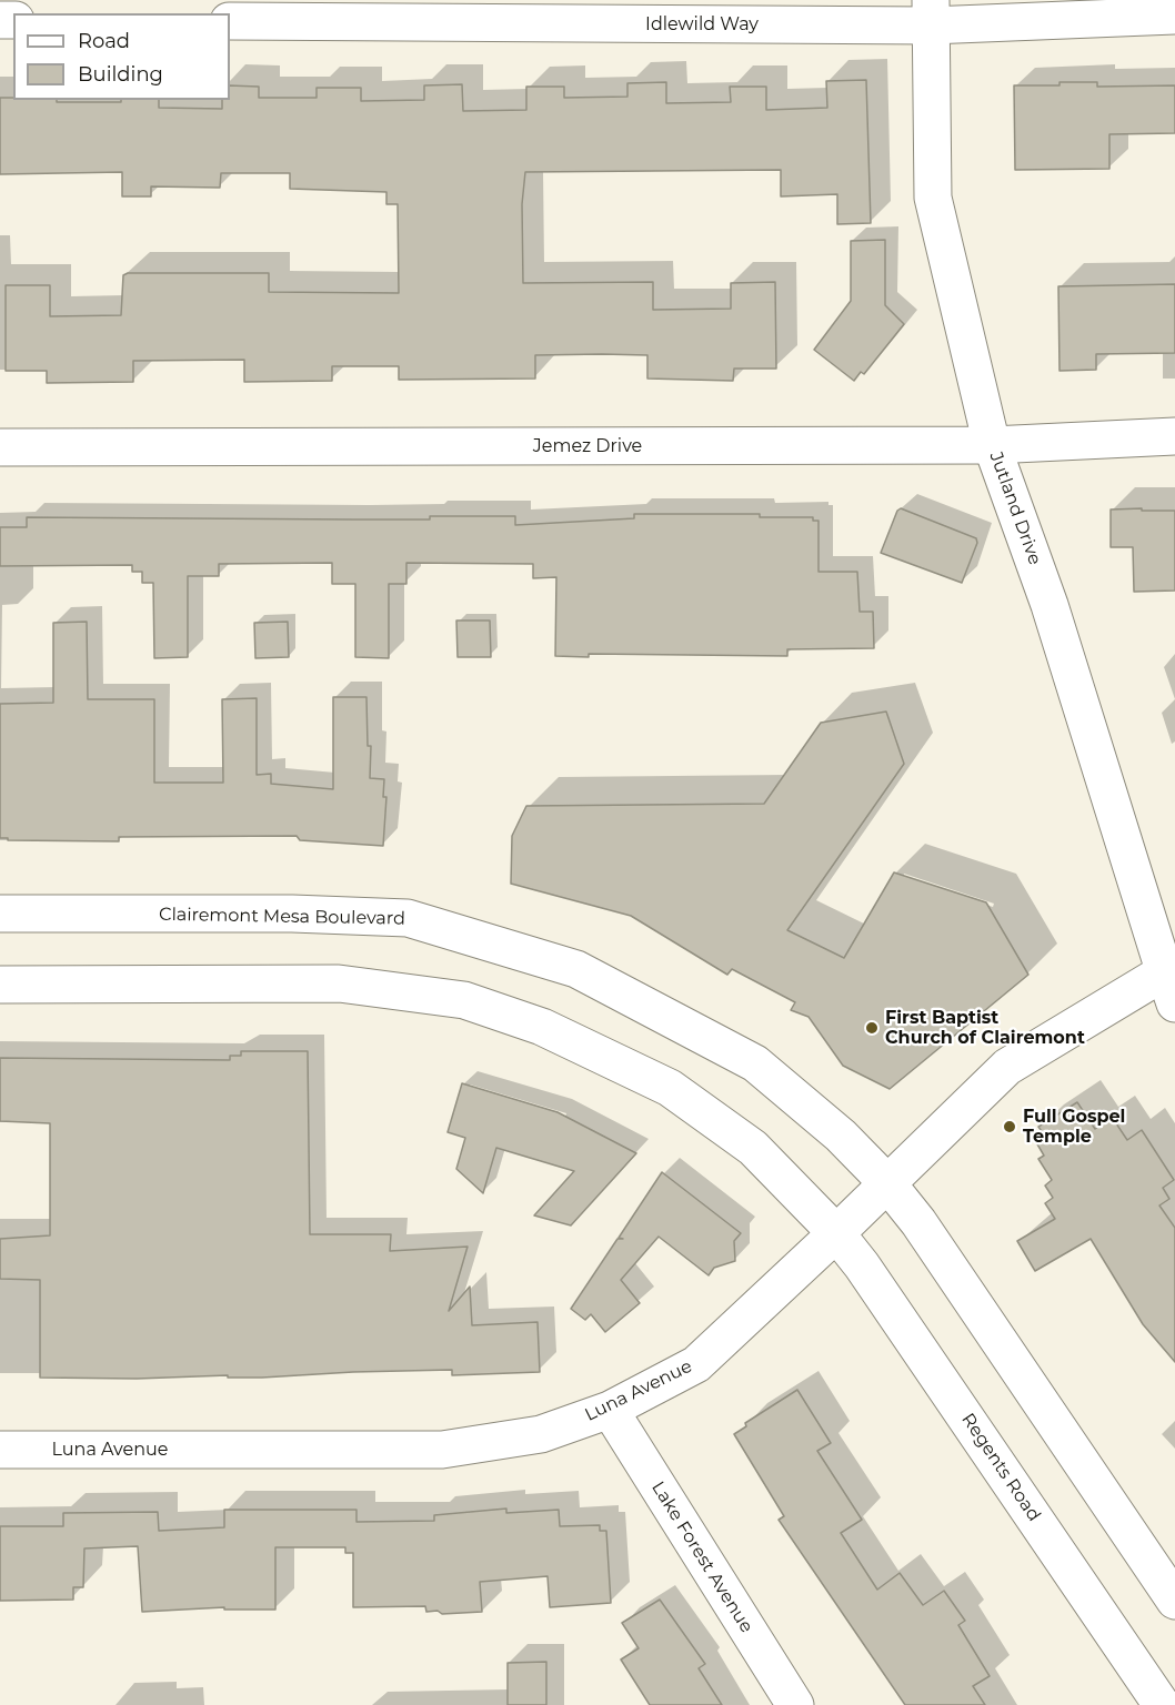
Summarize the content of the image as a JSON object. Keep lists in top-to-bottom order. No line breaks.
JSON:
{"streets":{"street":["Idlewild Way","Jemez Drive","Jutland Drive","Clairemont Mesa Boulevard","Luna Avenue","Regents Road","Lake Forest Avenue"]},"crossings":[["Idlewild Way","Jutland Drive"],["Jemez Drive","Jutland Drive"],["Jutland Drive","Luna Avenue"],["Clairemont Mesa Boulevard","Luna Avenue"],["Luna Avenue","Regents Road"],["Luna Avenue","Lake Forest Avenue"]],"places":["First Baptist Church of Clairemont","Full Gospel Temple"],"legend":["Road","Building"]}
